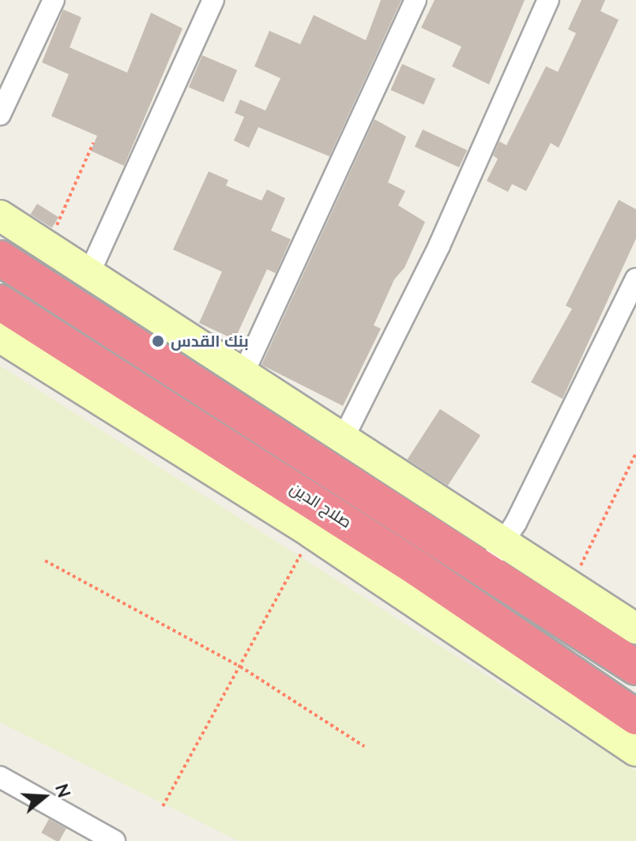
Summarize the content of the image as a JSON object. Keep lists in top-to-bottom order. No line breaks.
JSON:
{"streets":{"highway":["صلاح الدين"]},"places":["بنك القدس"],"north":"right"}
